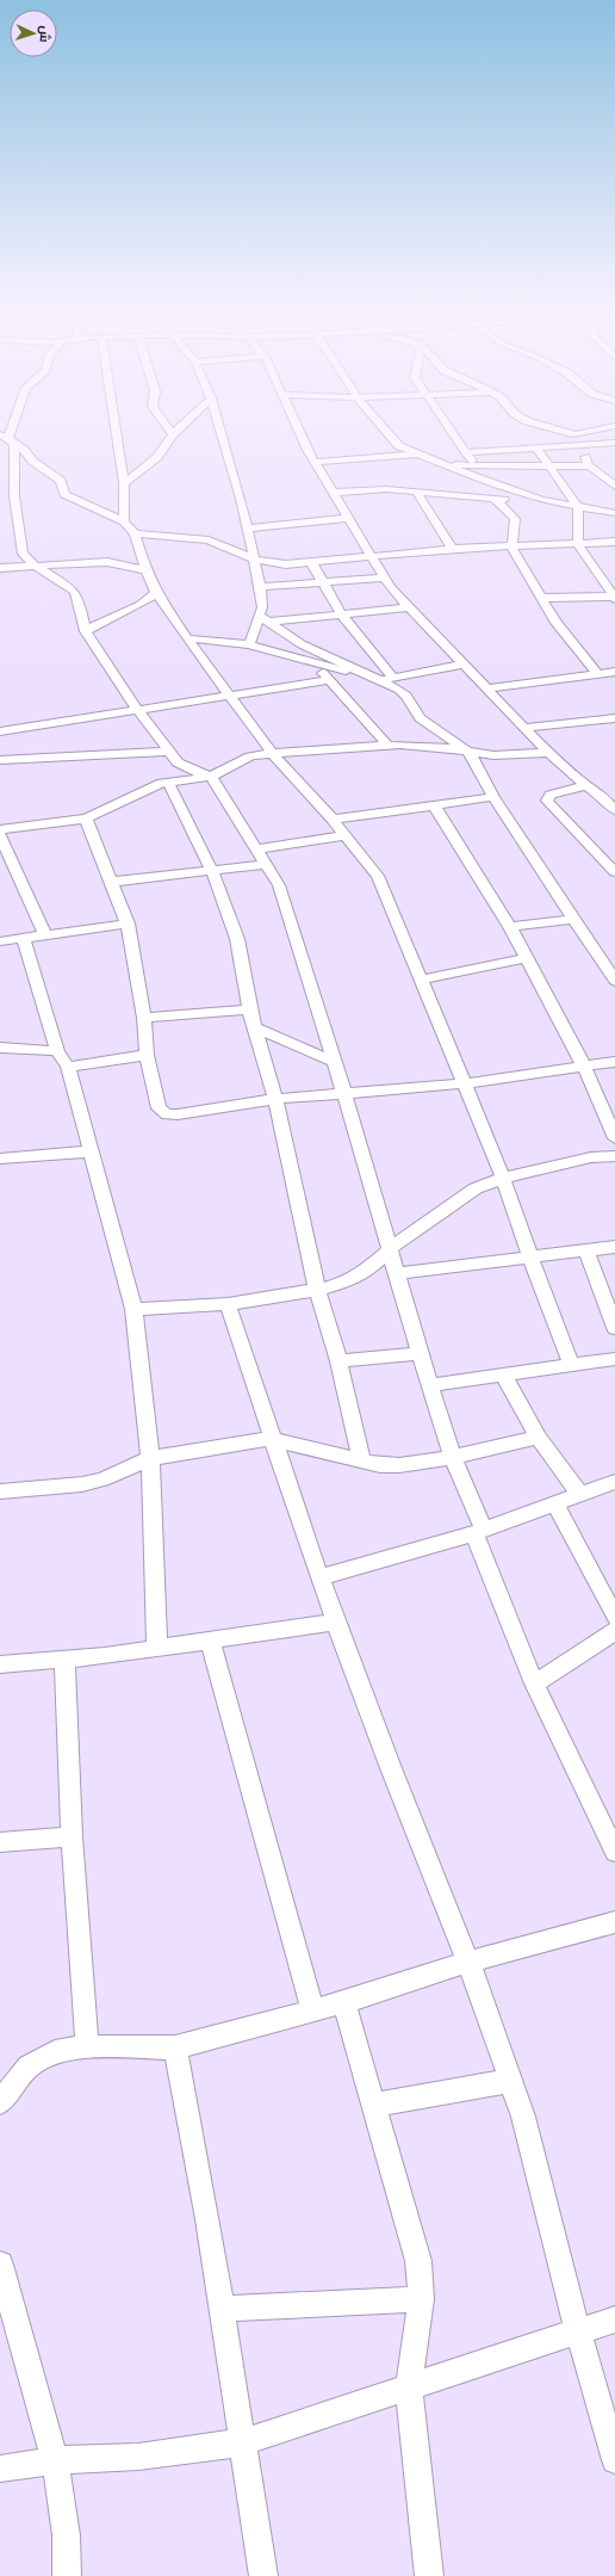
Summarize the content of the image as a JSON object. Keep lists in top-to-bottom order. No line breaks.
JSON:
{"north":"right"}
